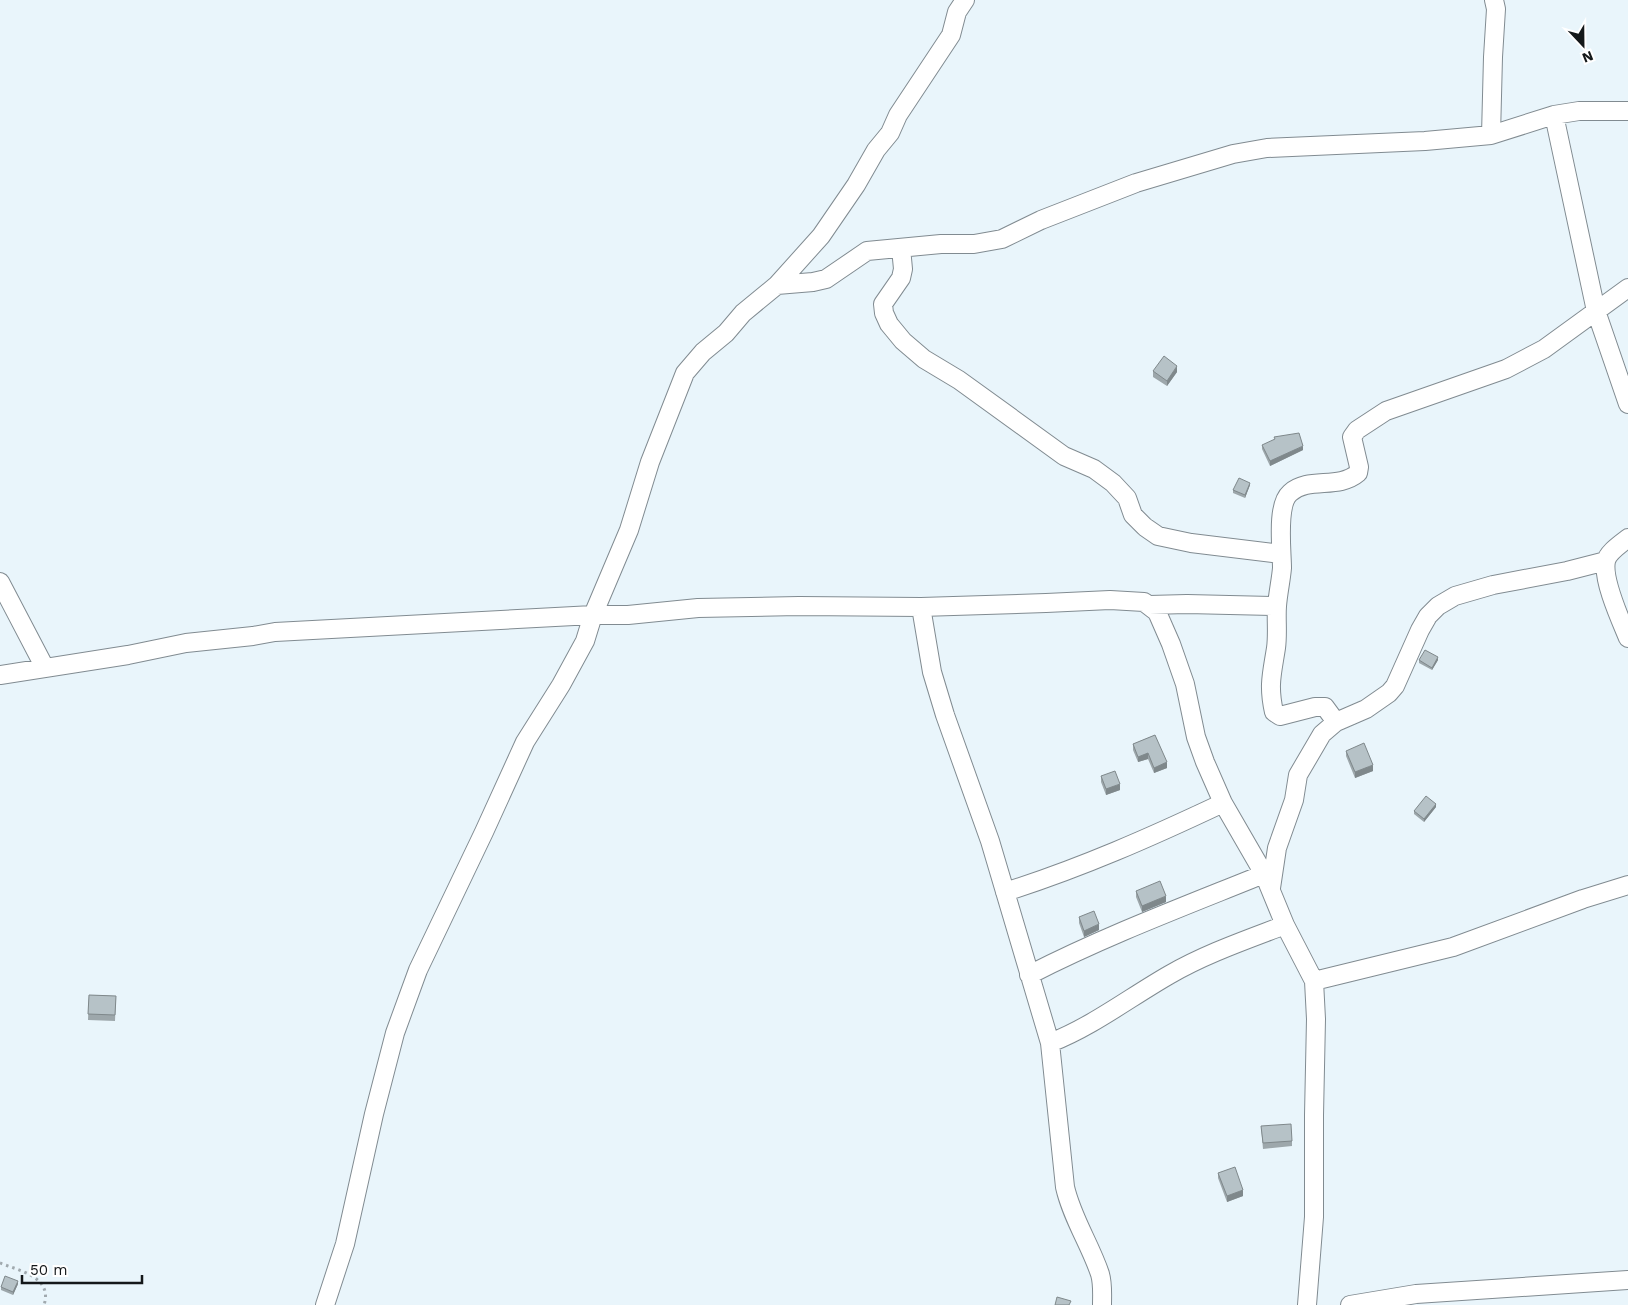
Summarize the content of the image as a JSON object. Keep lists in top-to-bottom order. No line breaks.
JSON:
{"scale_bar":"50 m","north":"bottom"}
